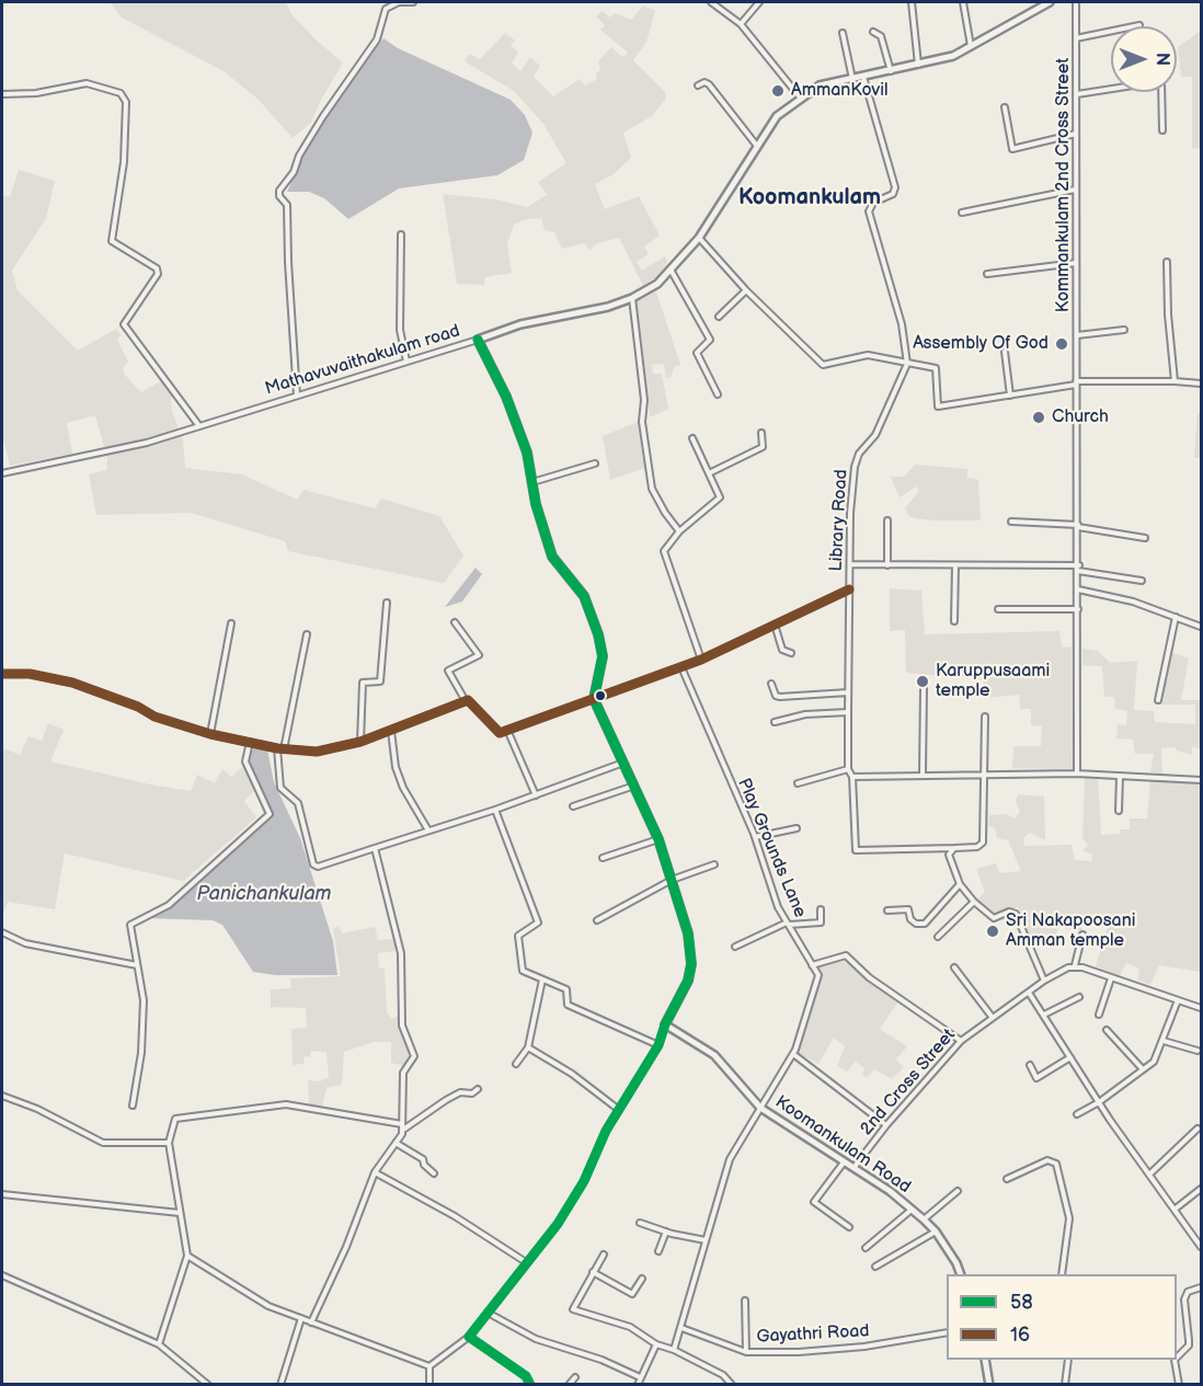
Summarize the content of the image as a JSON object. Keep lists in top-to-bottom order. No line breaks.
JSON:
{"streets":{"street":["Kommankulam 2nd Cross Street","Mathavuvaithakulam road","Library Road","Play Grounds Lane","2nd Cross Street","Koomankulam Road","Gayathri Road"]},"crossings":[["Play Grounds Lane","Koomankulam Road"],["Play Grounds Lane","Gayathri Road"],["2nd Cross Street","Koomankulam Road"]],"districts":["Koomankulam"],"water":["Panichankulam"],"places":["AmmanKovil","Assembly Of God","Church","Karuppusaami temple","Sri Nakapoosani Amman temple"],"lines":["transit line 58","transit line 16"],"legend":["58","16"],"north":"right"}
